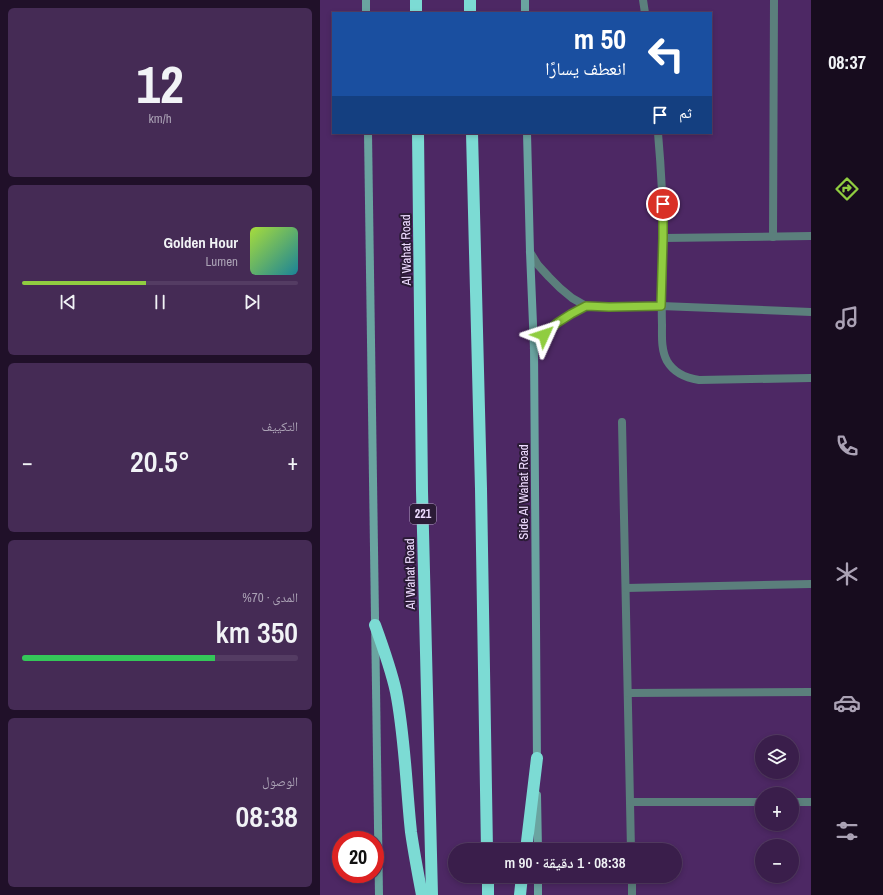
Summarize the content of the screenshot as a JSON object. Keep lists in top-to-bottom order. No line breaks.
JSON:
{"streets":{"highway":["Al Wahat Road","221"],"street":["Side Al Wahat Road"]},"page":{"tabs":"08:37","tile":[["12","km/h"],"التكييف",["المدى · 70%","350 km"],["الوصول","08:38"]],"turn":["50 m","انعطف يسارًا"],"then":"ثم","song":["Golden Hour","Lumen"],"heat":["−","20.5°","+"],"map_buttons":["+","−"],"limit":"20","trip":"08:38 · 1 دقيقة · 90 m"}}
